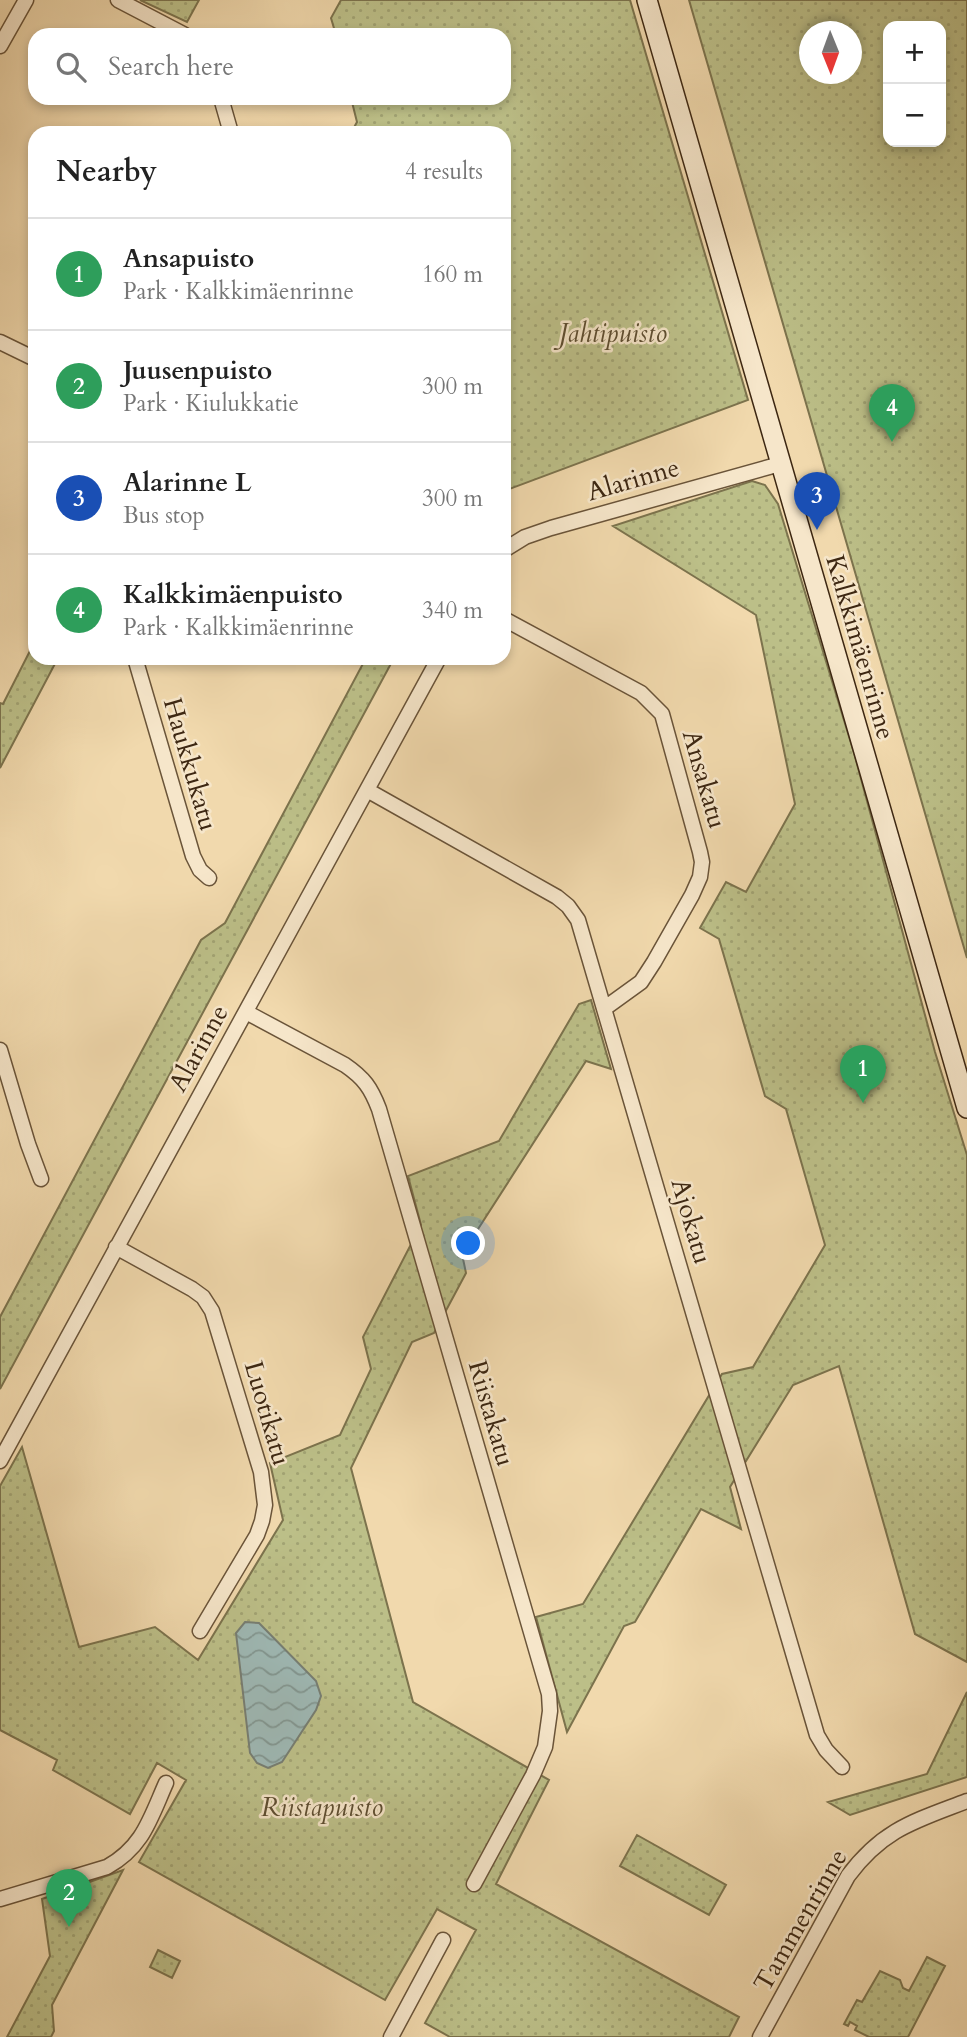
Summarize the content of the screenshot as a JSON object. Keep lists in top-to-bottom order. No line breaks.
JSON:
{"streets":{"street":["Alarinne","Kalkkimäenrinne","Haukkukatu","Ansakatu","Ajokatu","Luotikatu","Riistakatu","Tammenrinne"]},"crossings":[["Alarinne","Kalkkimäenrinne"],["Alarinne","Ajokatu"],["Alarinne","Luotikatu"],["Alarinne","Riistakatu"],["Ansakatu","Ajokatu"]],"parks":["Jahtipuisto","Riistapuisto"],"north":"bottom","page":{"map_buttons":["+","−"],"search":"Search here","heading":["Nearby","4 results"],"list":[{"mark":"1","name":"Ansapuisto","note":"Park · Kalkkimäenrinne","value":"160 m"},{"mark":"2","name":"Juusenpuisto","note":"Park · Kiulukkatie","value":"300 m"},{"mark":"3","name":"Alarinne L","note":"Bus stop","value":"300 m"},{"mark":"4","name":"Kalkkimäenpuisto","note":"Park · Kalkkimäenrinne","value":"340 m"}],"pins":["4","3","1","2"]}}
